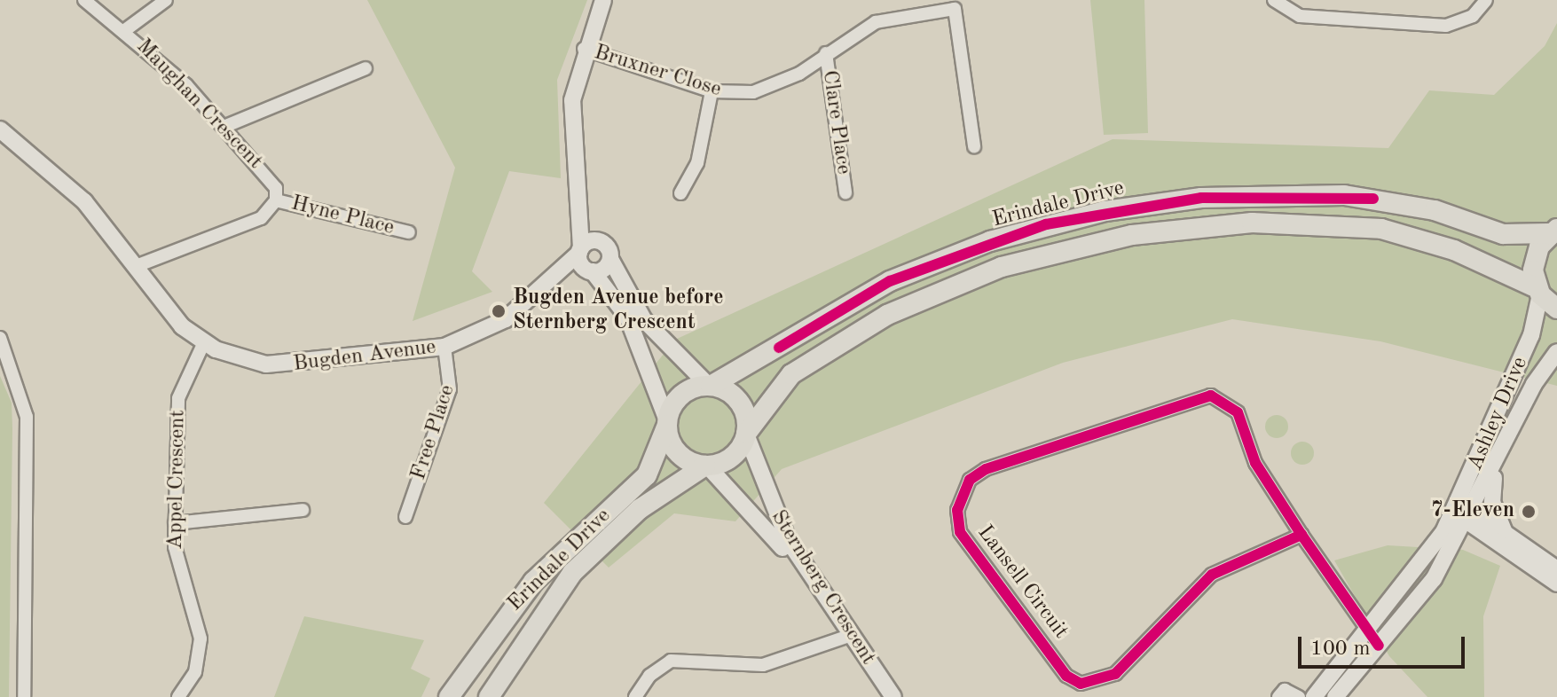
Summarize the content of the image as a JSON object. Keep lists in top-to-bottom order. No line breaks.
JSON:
{"streets":{"main road":["Erindale Drive"],"street":["Bruxner Close","Maughan Crescent","Clare Place","Hyne Place","Bugden Avenue","Ashley Drive","Free Place","Appel Crescent","Lansell Circuit","Sternberg Crescent"]},"crossings":[["Bruxner Close","Clare Place"],["Maughan Crescent","Hyne Place"],["Erindale Drive","Ashley Drive"],["Erindale Drive","Sternberg Crescent"],["Bugden Avenue","Free Place"],["Bugden Avenue","Appel Crescent"],["Ashley Drive","Lansell Circuit"]],"places":["Bugden Avenue before Sternberg Crescent","7-Eleven"],"scale_bar":"100 m"}
